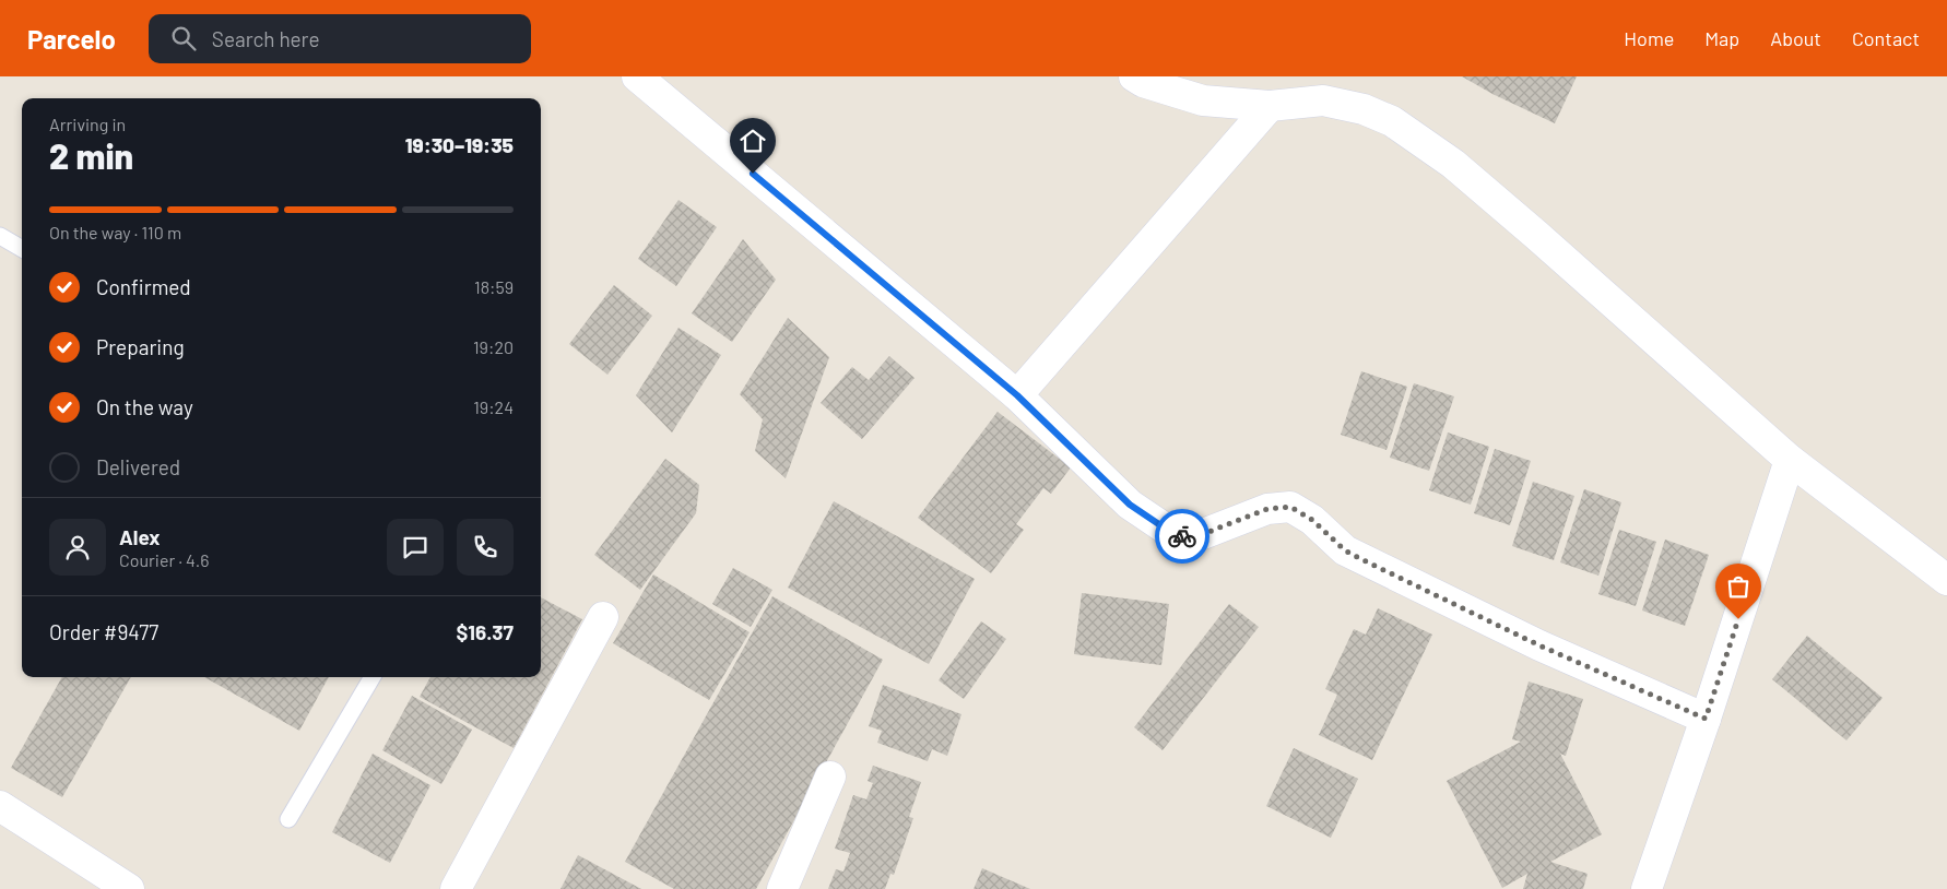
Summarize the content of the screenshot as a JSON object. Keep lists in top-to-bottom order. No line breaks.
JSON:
{"page":{"header":"Parcelo","search":"Search here","nav":["Home","Map","About","Contact"],"heading":["2 min","Arriving in","19:30–19:35"],"panel":["Alex","Courier · 4.6","Order #9477","$16.37"],"bar":"On the way · 110 m","list":[["Confirmed","18:59"],["Preparing","19:20"],["On the way","19:24"],"Delivered"]}}
